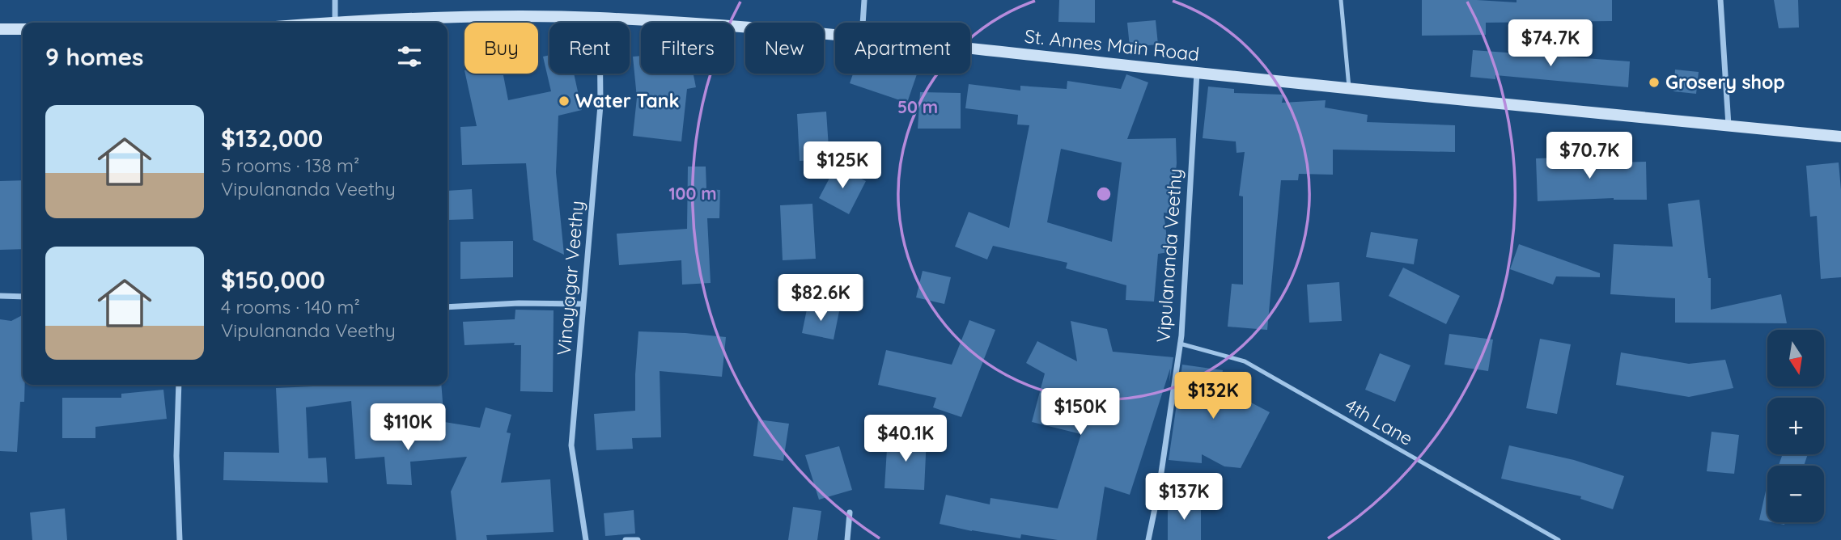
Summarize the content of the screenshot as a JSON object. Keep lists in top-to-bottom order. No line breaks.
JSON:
{"streets":{"street":["St. Annes Main Road","Vipulananda Veethy","Vinayagar Veethy"],"lane":["4th Lane"]},"crossings":[["St. Annes Main Road","Vipulananda Veethy"],["St. Annes Main Road","Vinayagar Veethy"],["Vipulananda Veethy","4th Lane"]],"places":["Grosery shop","Water Tank"],"north":"bottom","page":{"price":["$74.7K","$70.7K","$125K","$82.6K","$132K","$150K","$110K","$40.1K","$137K"],"chip":["Buy","Rent","Filters","New","Apartment"],"heading":"9 homes","list":[{"name":"$132,000","note":"5 rooms · 138 m² · Vipulananda Veethy"},{"name":"$150,000","note":"4 rooms · 140 m² · Vipulananda Veethy"}],"map_buttons":["+","−"]},"rings":["50 m","100 m"]}
